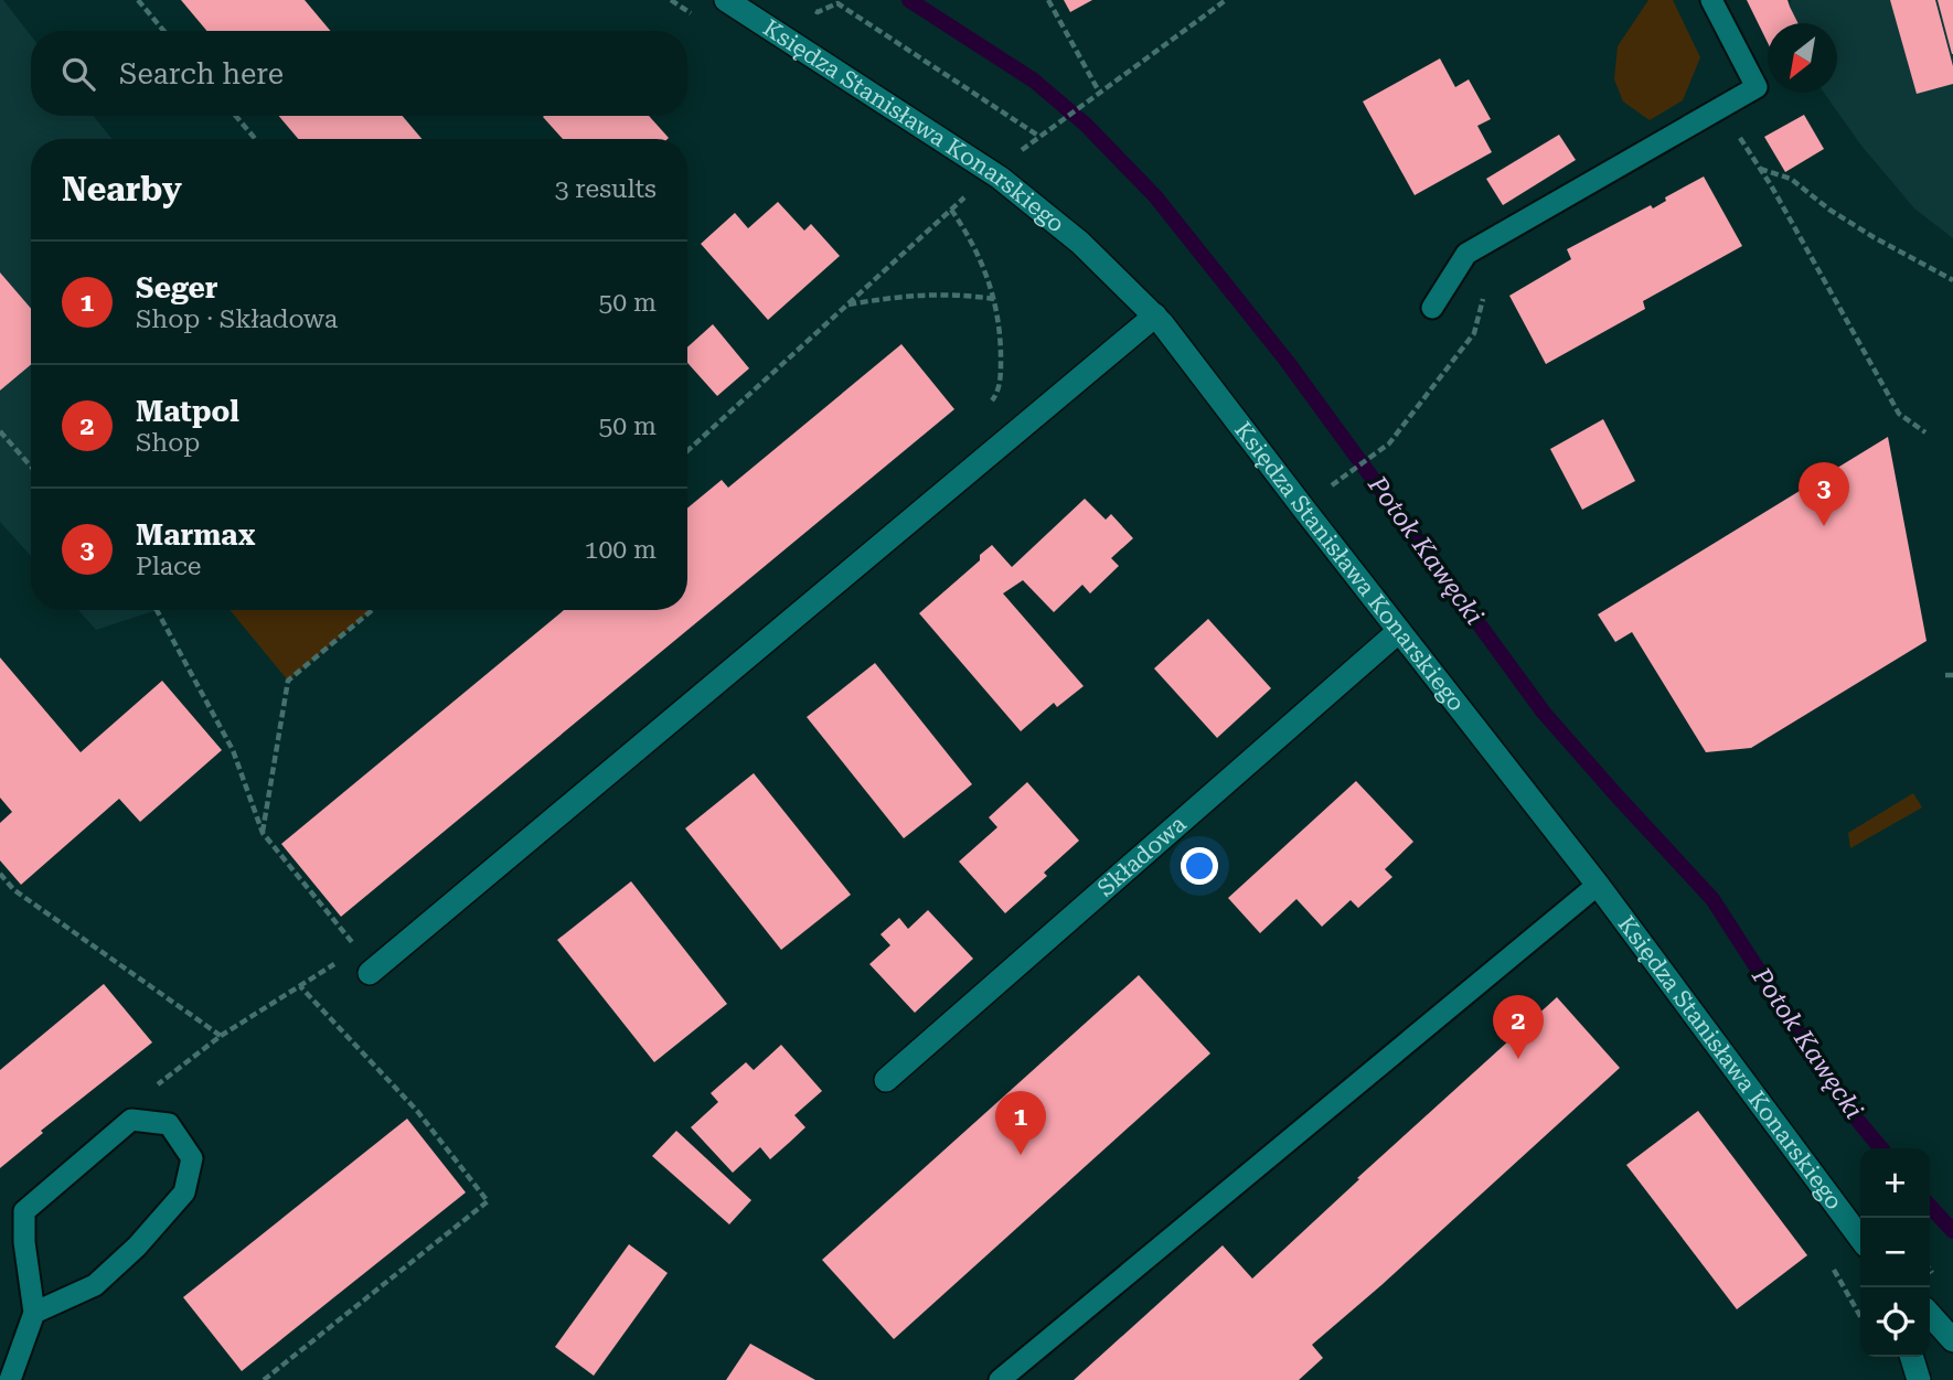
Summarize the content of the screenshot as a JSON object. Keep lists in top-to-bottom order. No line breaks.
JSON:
{"streets":{"street":["Księdza Stanisława Konarskiego","Składowa"]},"crossings":[["Księdza Stanisława Konarskiego","Składowa"]],"water":["Potok Kawęcki"],"north":"bottom left","page":{"search":"Search here","heading":["Nearby","3 results"],"list":[{"mark":"1","name":"Seger","note":"Shop · Składowa","value":"50 m"},{"mark":"2","name":"Matpol","note":"Shop","value":"50 m"},{"mark":"3","name":"Marmax","note":"Place","value":"100 m"}],"pins":["3","2","1"],"map_buttons":["+","−"]}}
